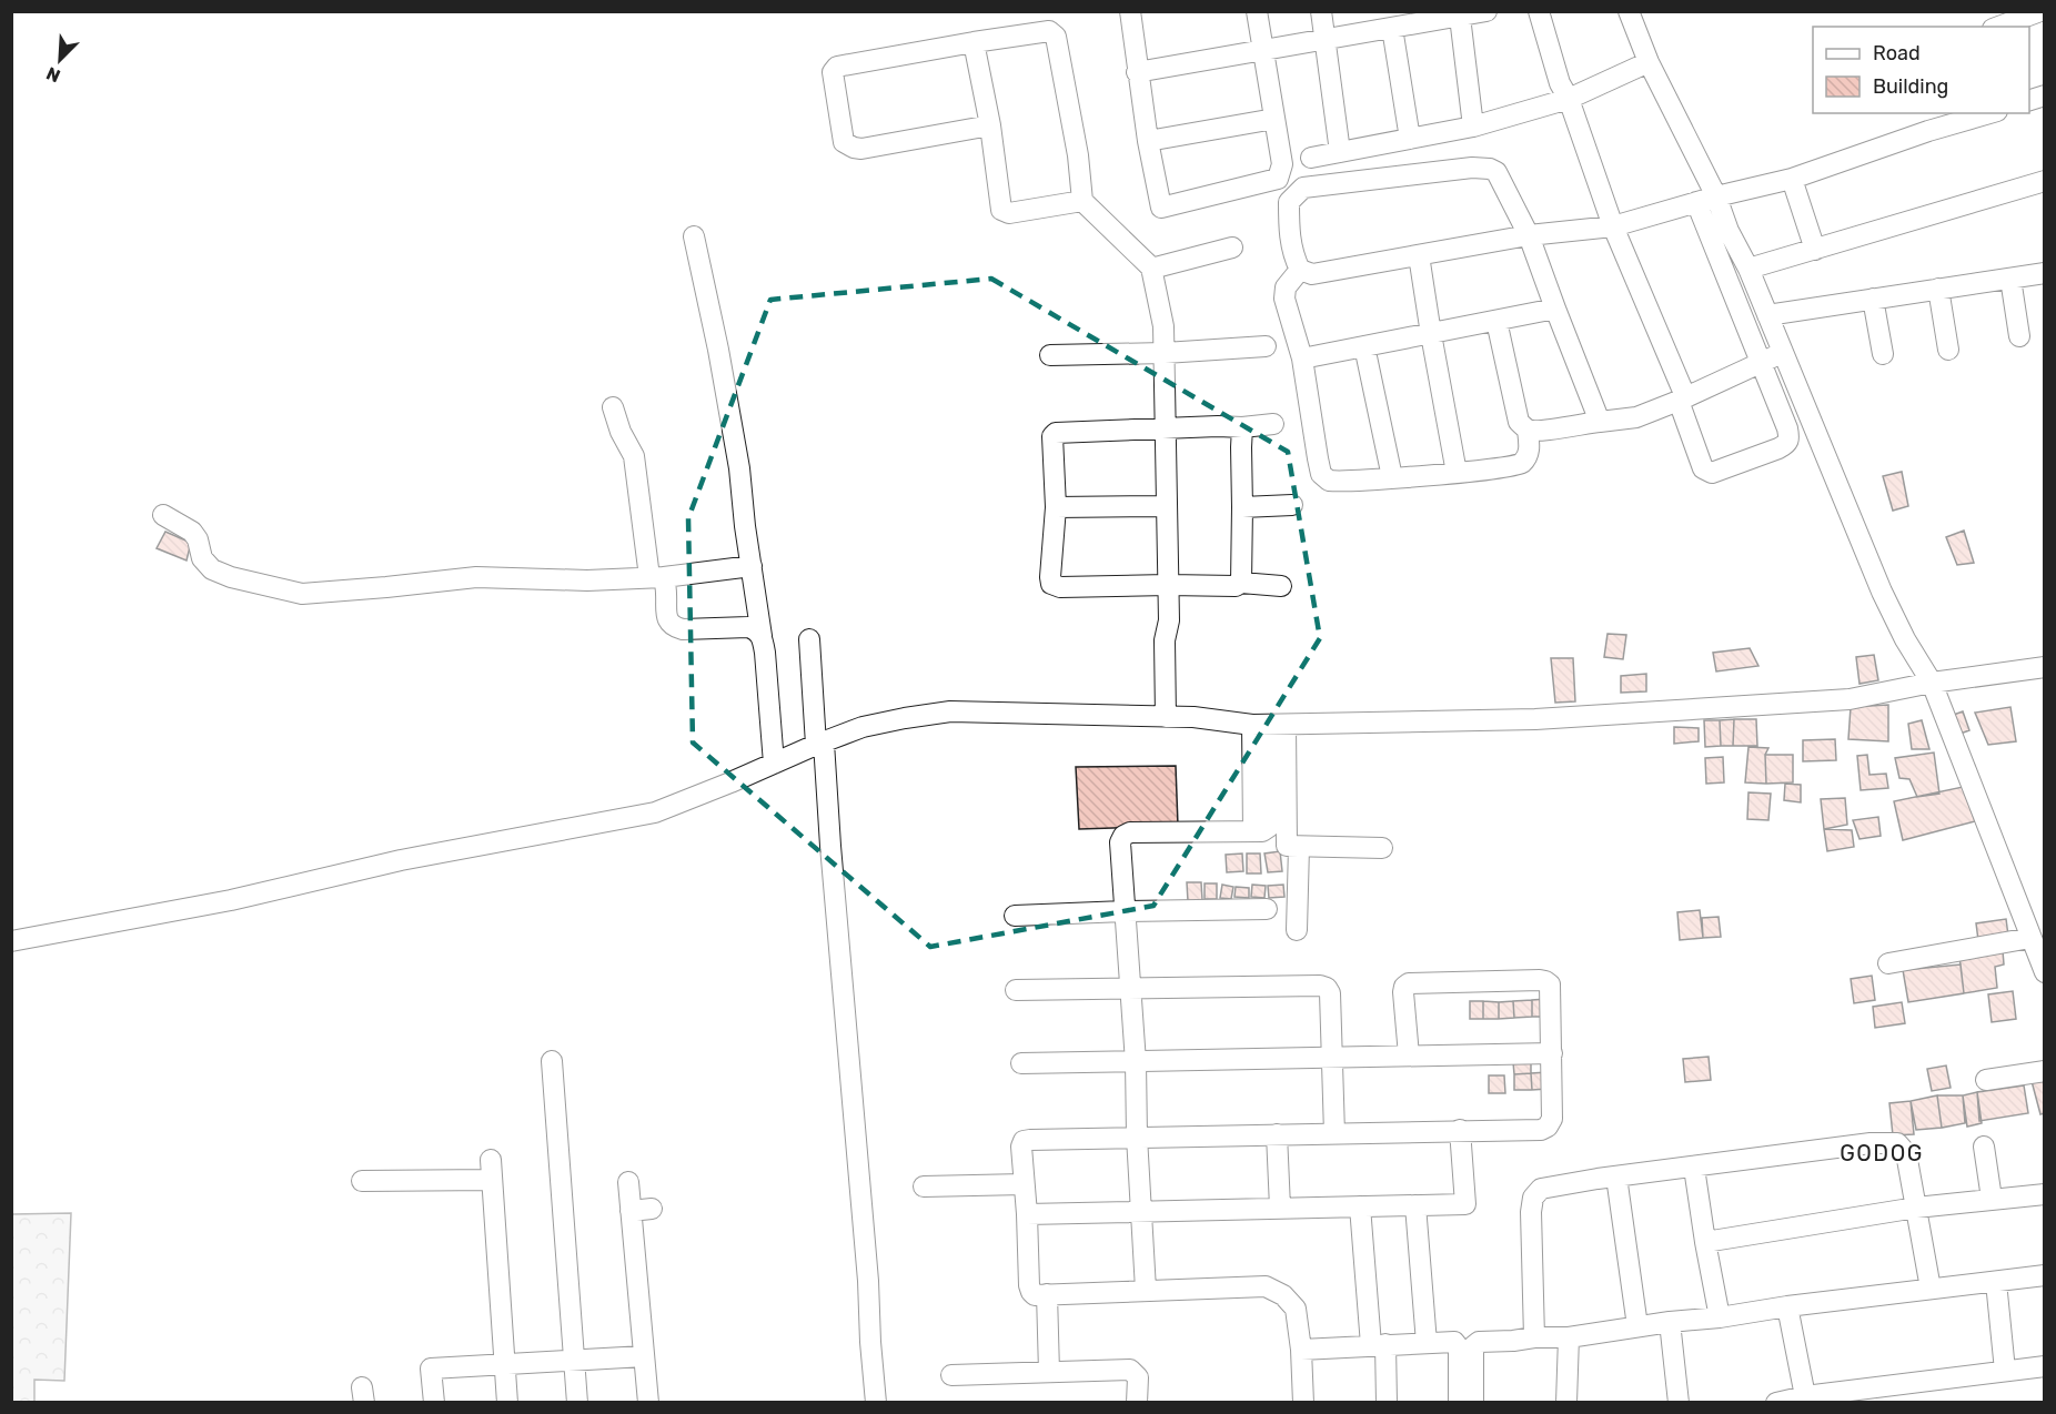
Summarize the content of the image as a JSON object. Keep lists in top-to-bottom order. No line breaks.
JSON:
{"districts":["GODOG"],"legend":["Road","Building"],"north":"bottom left"}
